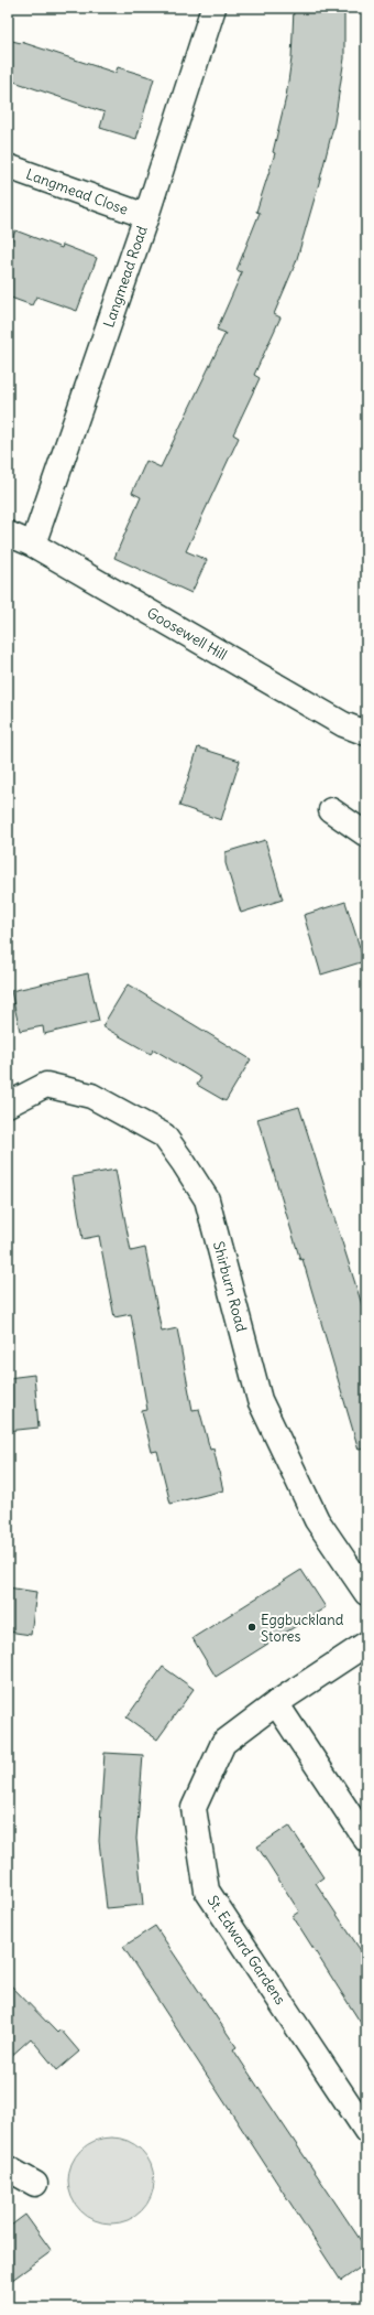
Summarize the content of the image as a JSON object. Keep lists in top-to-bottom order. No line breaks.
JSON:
{"streets":{"street":["Langmead Close","Langmead Road","Goosewell Hill","Shirburn Road","St. Edward Gardens"]},"crossings":[["Langmead Close","Langmead Road"],["Langmead Road","Goosewell Hill"]],"places":["Eggbuckland Stores"]}
